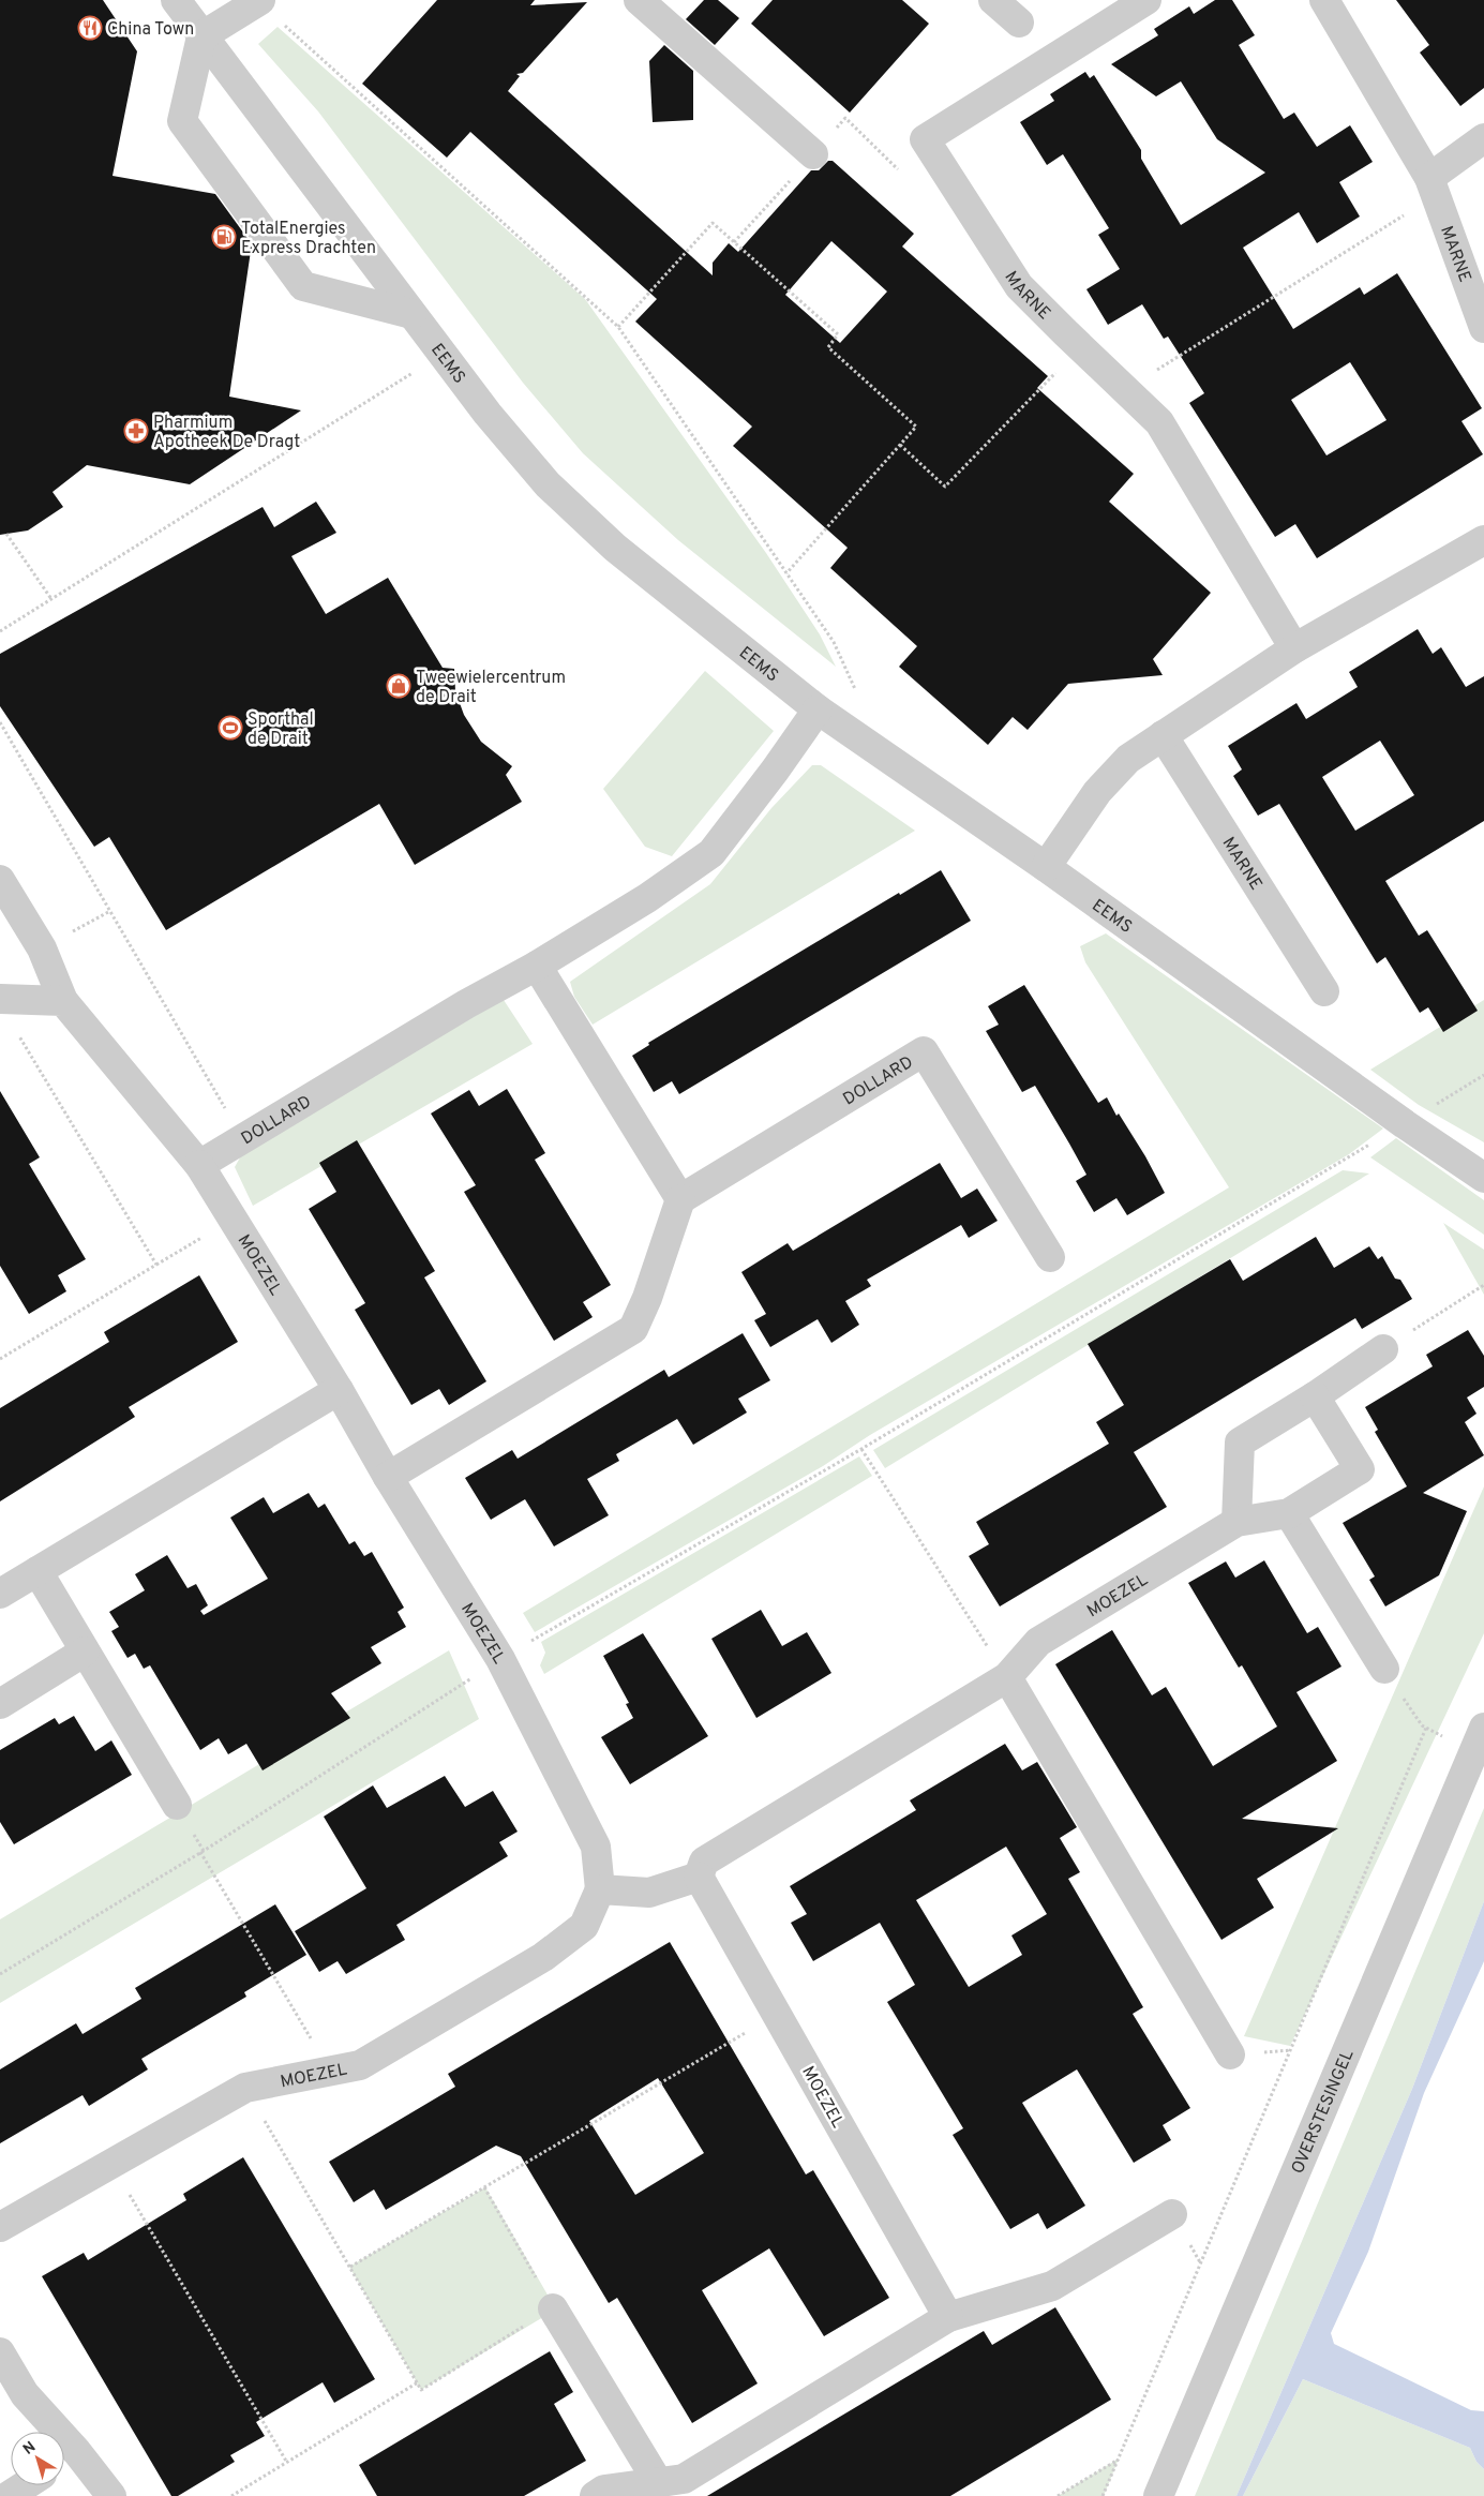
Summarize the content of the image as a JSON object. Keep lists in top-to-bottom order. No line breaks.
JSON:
{"streets":{"street":["MARNE","EEMS","DOLLARD","MOEZEL","OVERSTESINGEL"]},"crossings":[["EEMS","DOLLARD"],["DOLLARD","MOEZEL"]],"places":{"restaurant":["China Town"],"fuel station":["TotalEnergies Express Drachten"],"pharmacy":["Pharmium Apotheek De Dragt"],"shop":["Tweewielercentrum de Drait"],"sports":["Sporthal de Drait"]},"north":"top left"}
